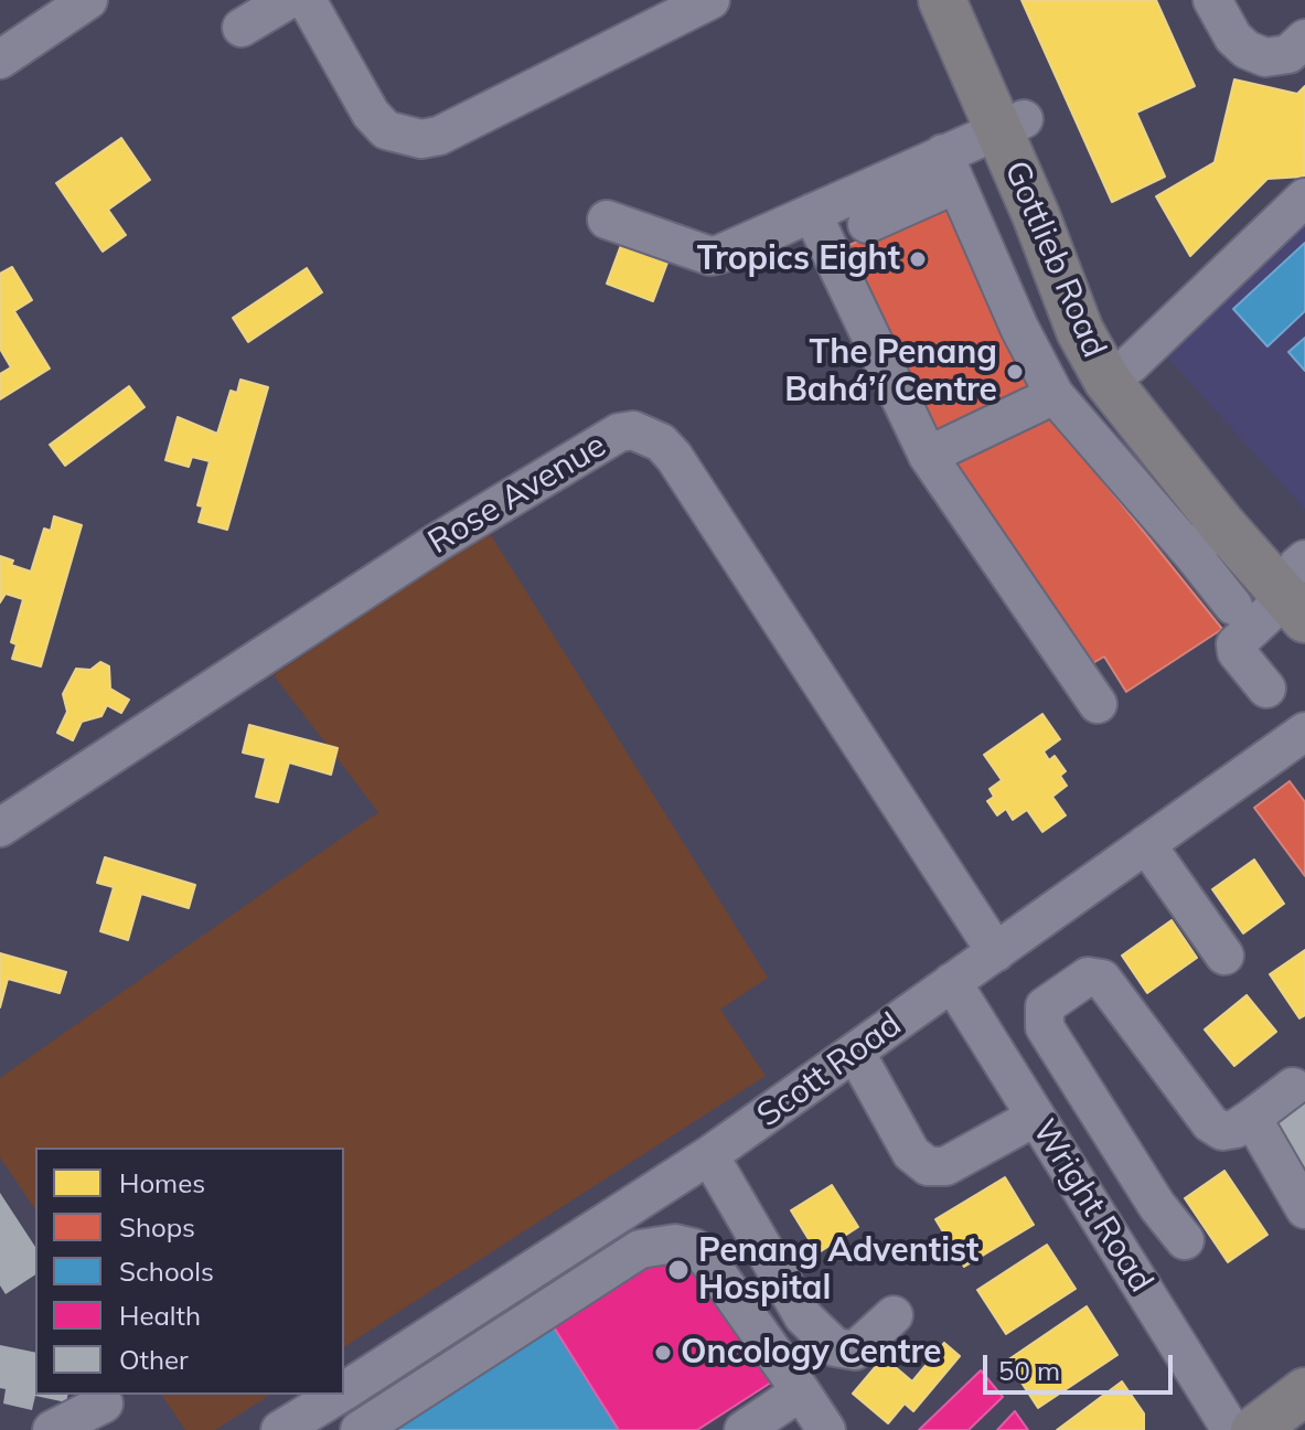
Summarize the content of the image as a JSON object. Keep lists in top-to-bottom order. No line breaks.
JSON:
{"streets":{"main road":["Gottlieb Road"],"street":["Rose Avenue","Scott Road","Wright Road"]},"crossings":[["Rose Avenue","Scott Road"],["Scott Road","Wright Road"]],"places":["Tropics Eight","The Penang Bahá’í Centre","Penang Adventist Hospital","Oncology Centre"],"legend":["Homes","Shops","Schools","Health","Other"],"scale_bar":"50 m"}
